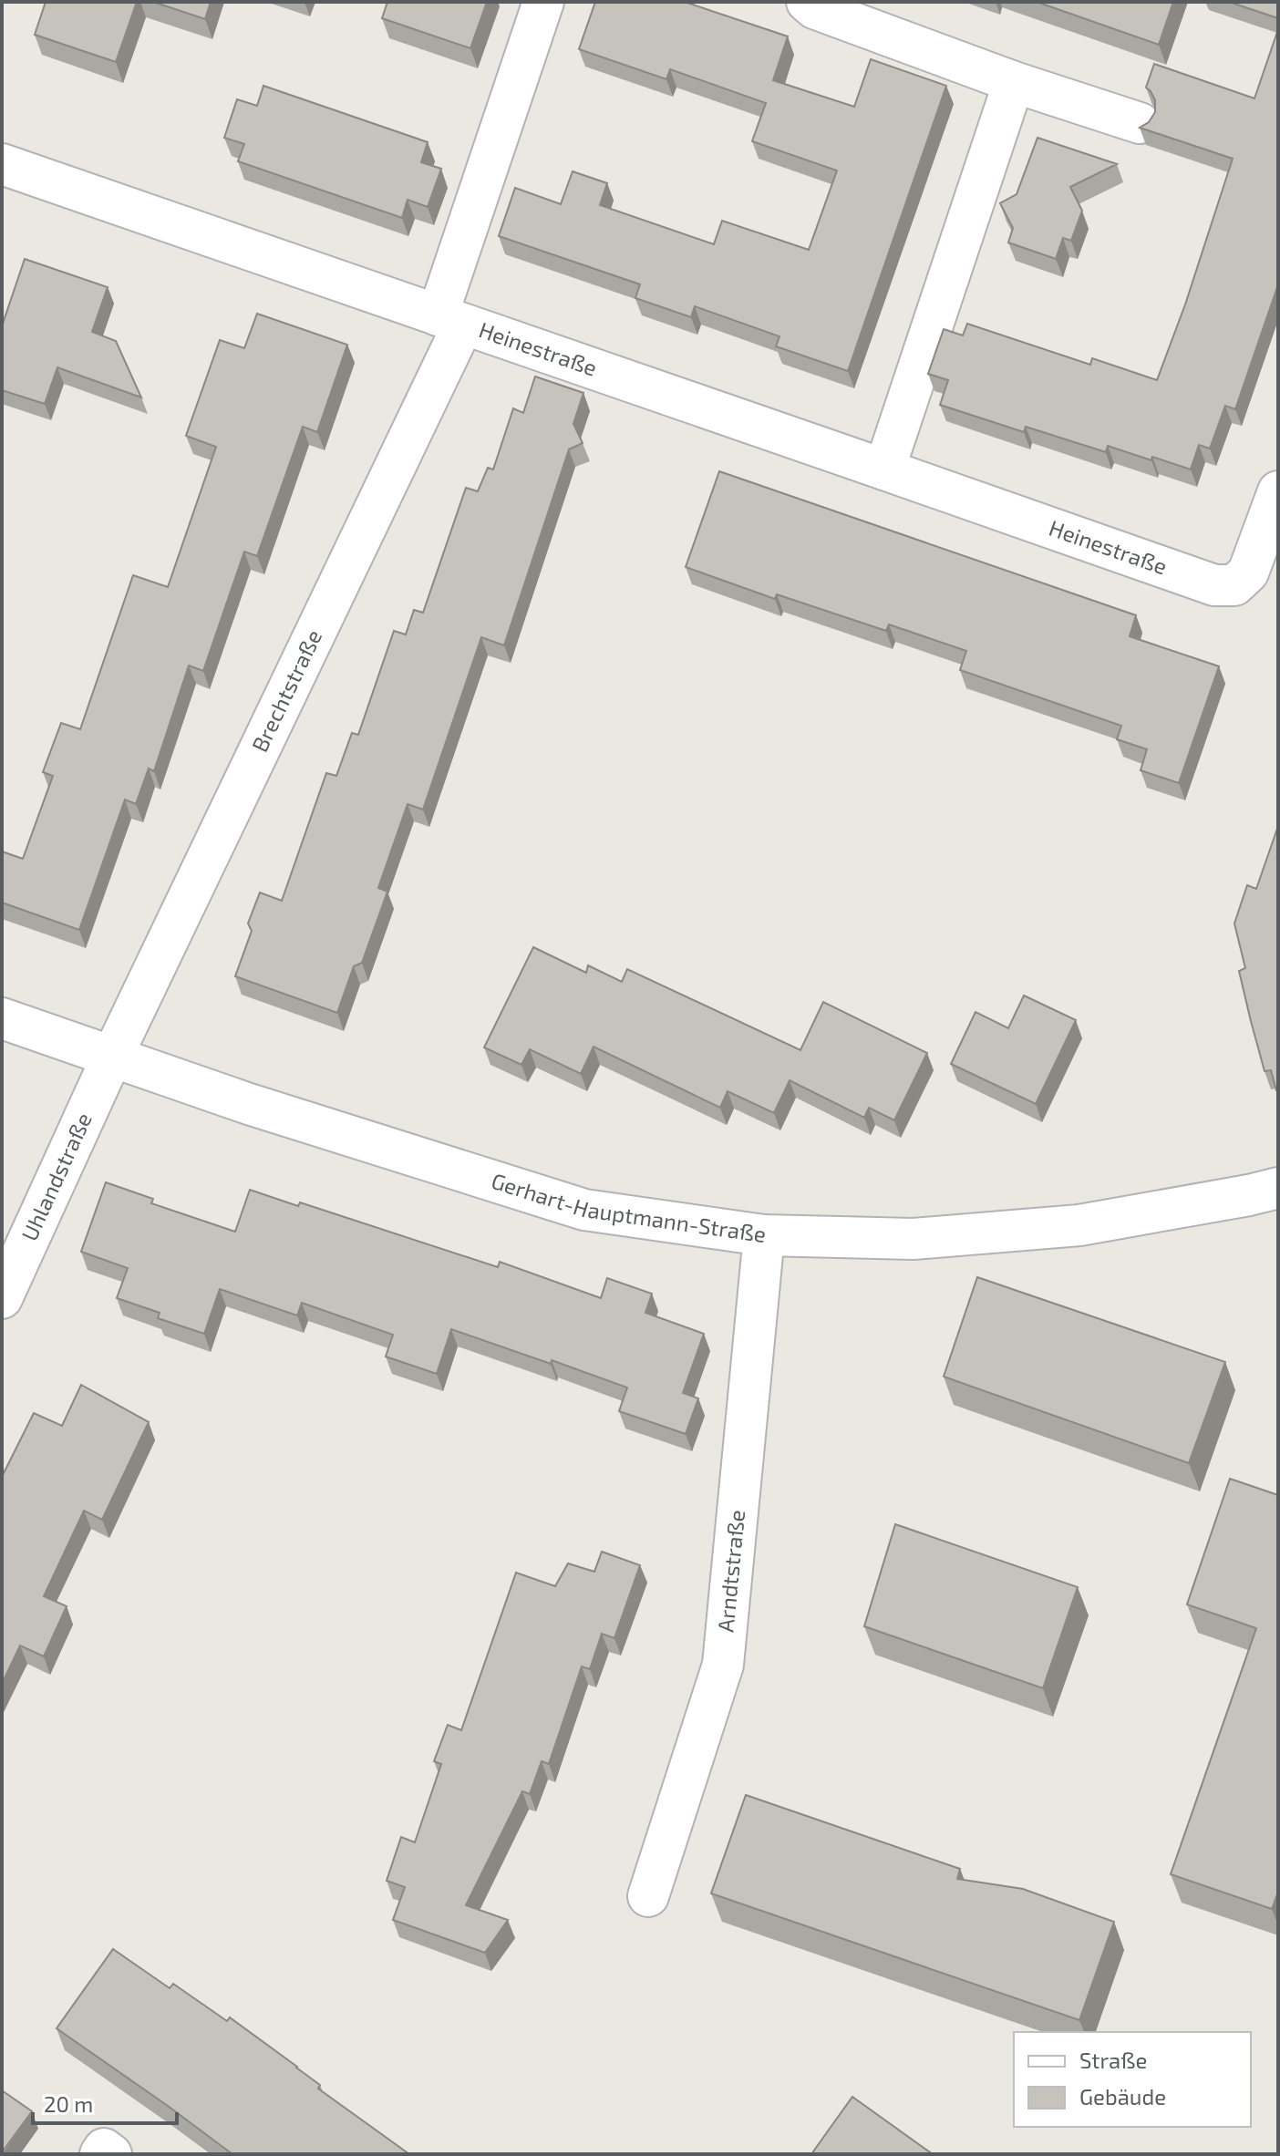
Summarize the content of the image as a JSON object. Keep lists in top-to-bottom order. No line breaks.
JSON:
{"streets":{"street":["Heinestraße","Brechtstraße","Uhlandstraße","Gerhart-Hauptmann-Straße","Arndtstraße"]},"crossings":[["Heinestraße","Brechtstraße"],["Brechtstraße","Uhlandstraße"],["Brechtstraße","Gerhart-Hauptmann-Straße"],["Uhlandstraße","Gerhart-Hauptmann-Straße"],["Gerhart-Hauptmann-Straße","Arndtstraße"]],"legend":["Straße","Gebäude"],"scale_bar":"20 m"}
